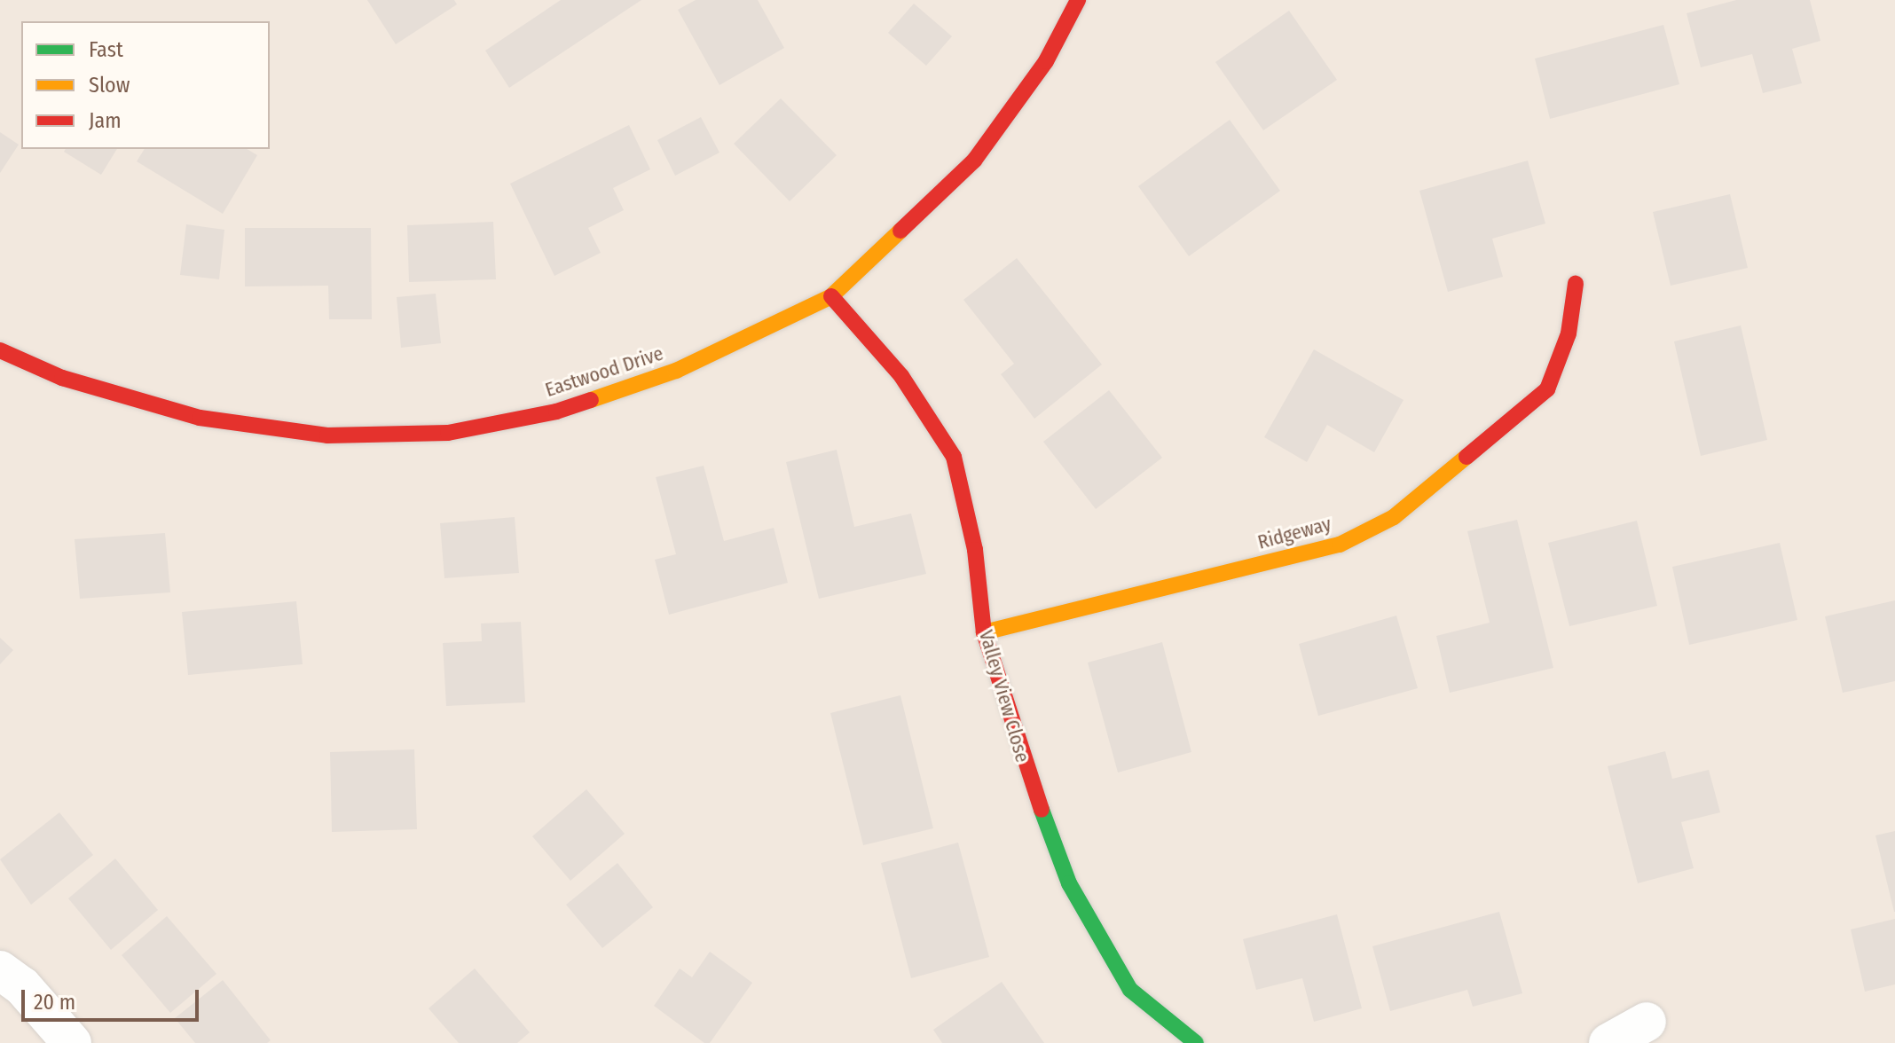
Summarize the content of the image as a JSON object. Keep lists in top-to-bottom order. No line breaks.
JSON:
{"streets":{"street":["Eastwood Drive","Ridgeway","Valley View Close"]},"crossings":[["Eastwood Drive","Valley View Close"],["Ridgeway","Valley View Close"]],"legend":["Fast","Slow","Jam"],"scale_bar":"20 m"}
